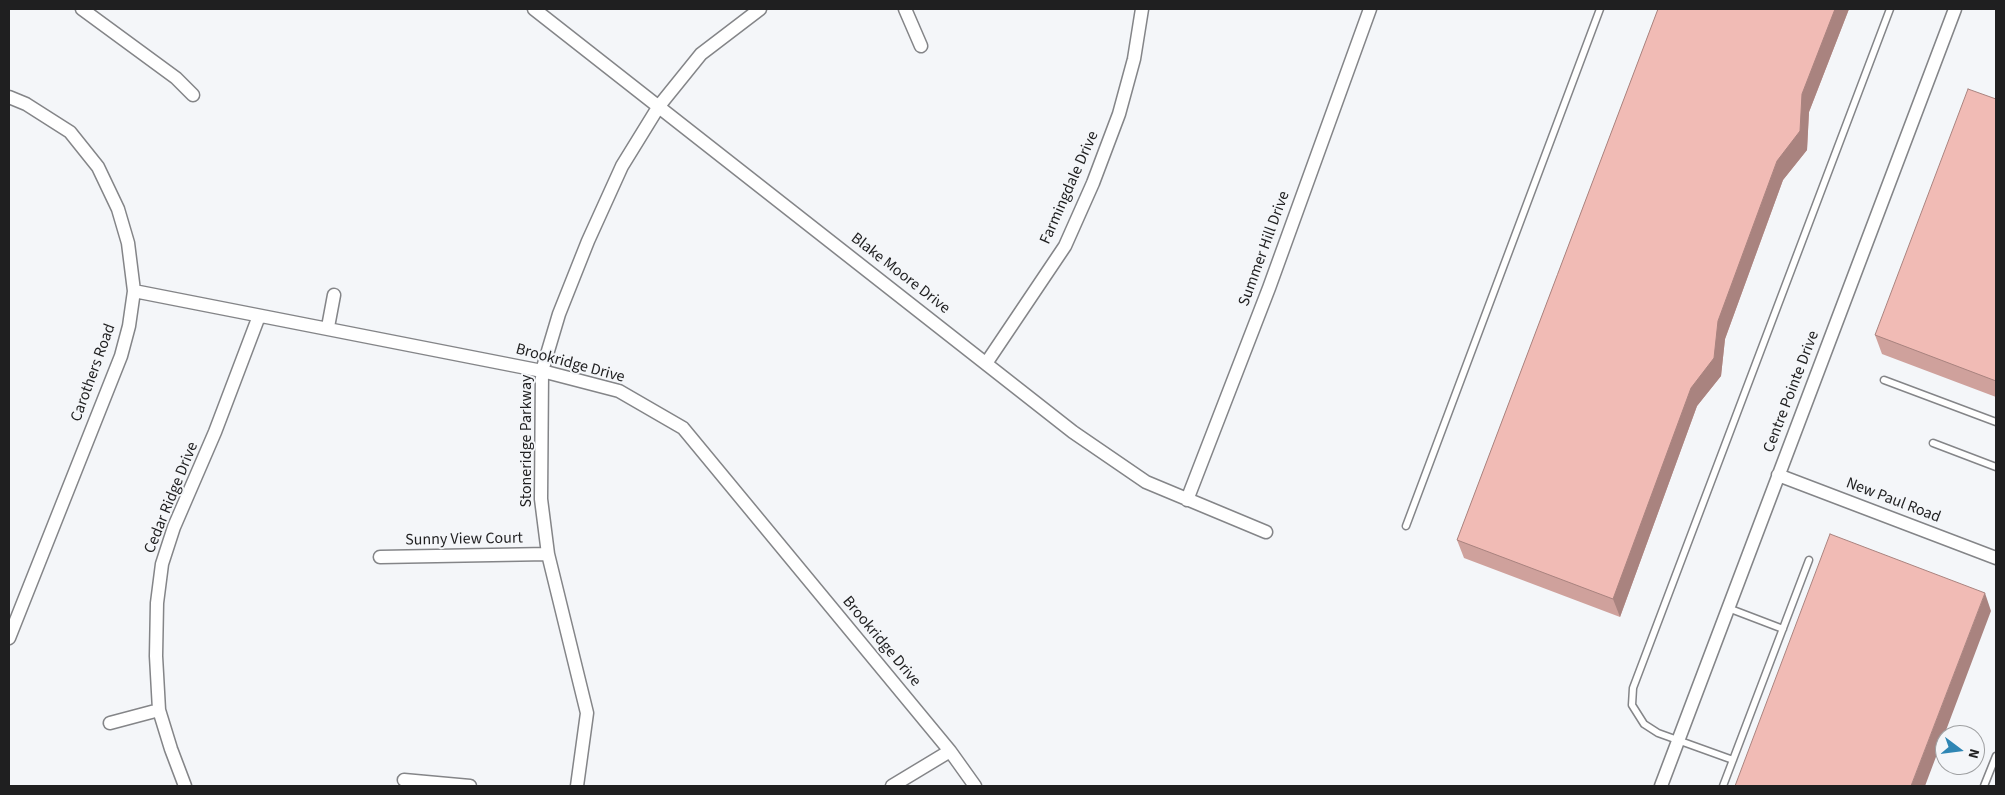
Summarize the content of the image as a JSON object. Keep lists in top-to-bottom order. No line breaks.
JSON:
{"streets":{"street":["Farmingdale Drive","Summer Hill Drive","Blake Moore Drive","Brookridge Drive","Carothers Road","Centre Pointe Drive","Stoneridge Parkway","Cedar Ridge Drive","New Paul Road","Sunny View Court"]},"crossings":[["Farmingdale Drive","Blake Moore Drive"],["Summer Hill Drive","Blake Moore Drive"],["Blake Moore Drive","Stoneridge Parkway"],["Brookridge Drive","Carothers Road"],["Brookridge Drive","Stoneridge Parkway"],["Brookridge Drive","Cedar Ridge Drive"],["Centre Pointe Drive","New Paul Road"],["Stoneridge Parkway","Sunny View Court"]],"north":"right"}
